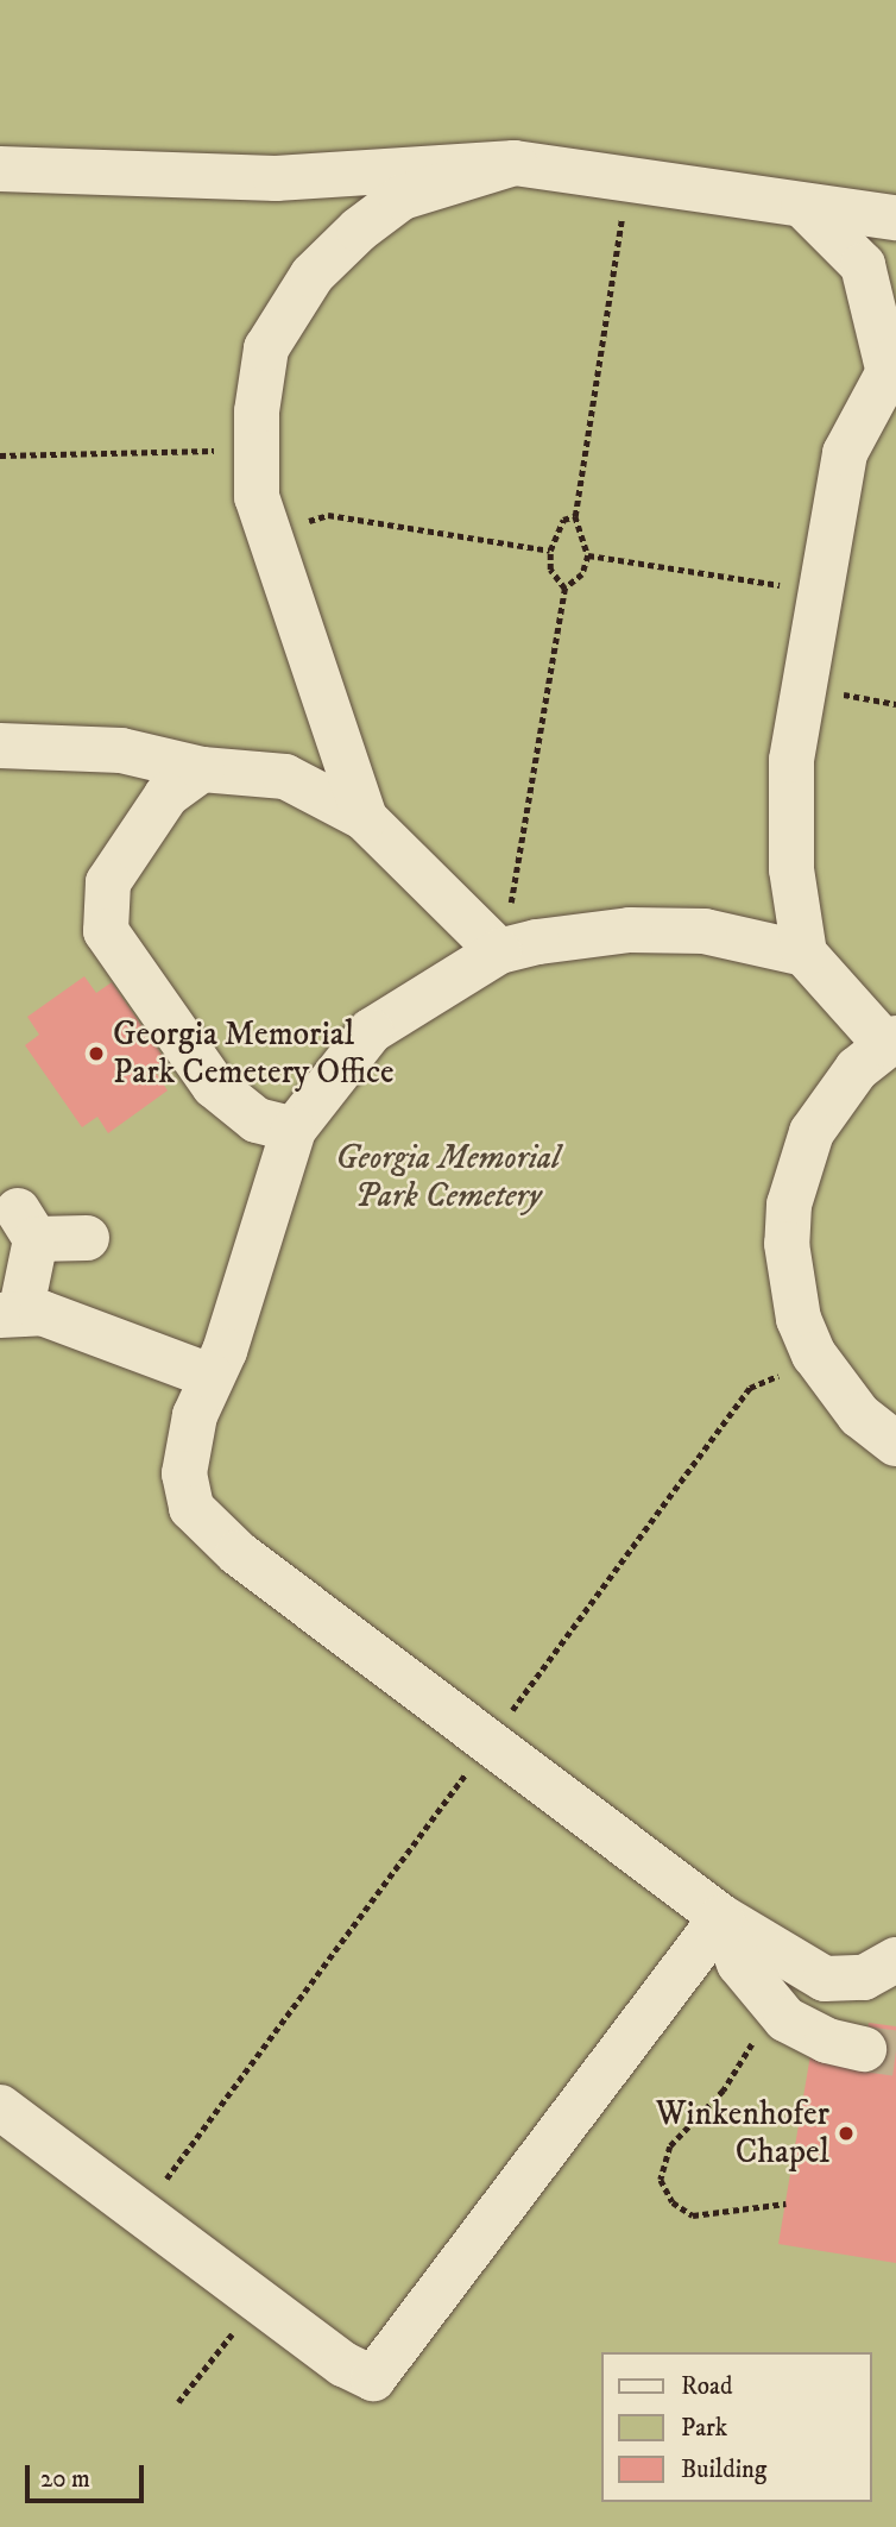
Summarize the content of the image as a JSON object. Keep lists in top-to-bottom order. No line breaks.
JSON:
{"parks":["Georgia Memorial Park Cemetery"],"places":["Georgia Memorial Park Cemetery Office","Winkenhofer Chapel"],"legend":["Road","Park","Building"],"scale_bar":"20 m"}
